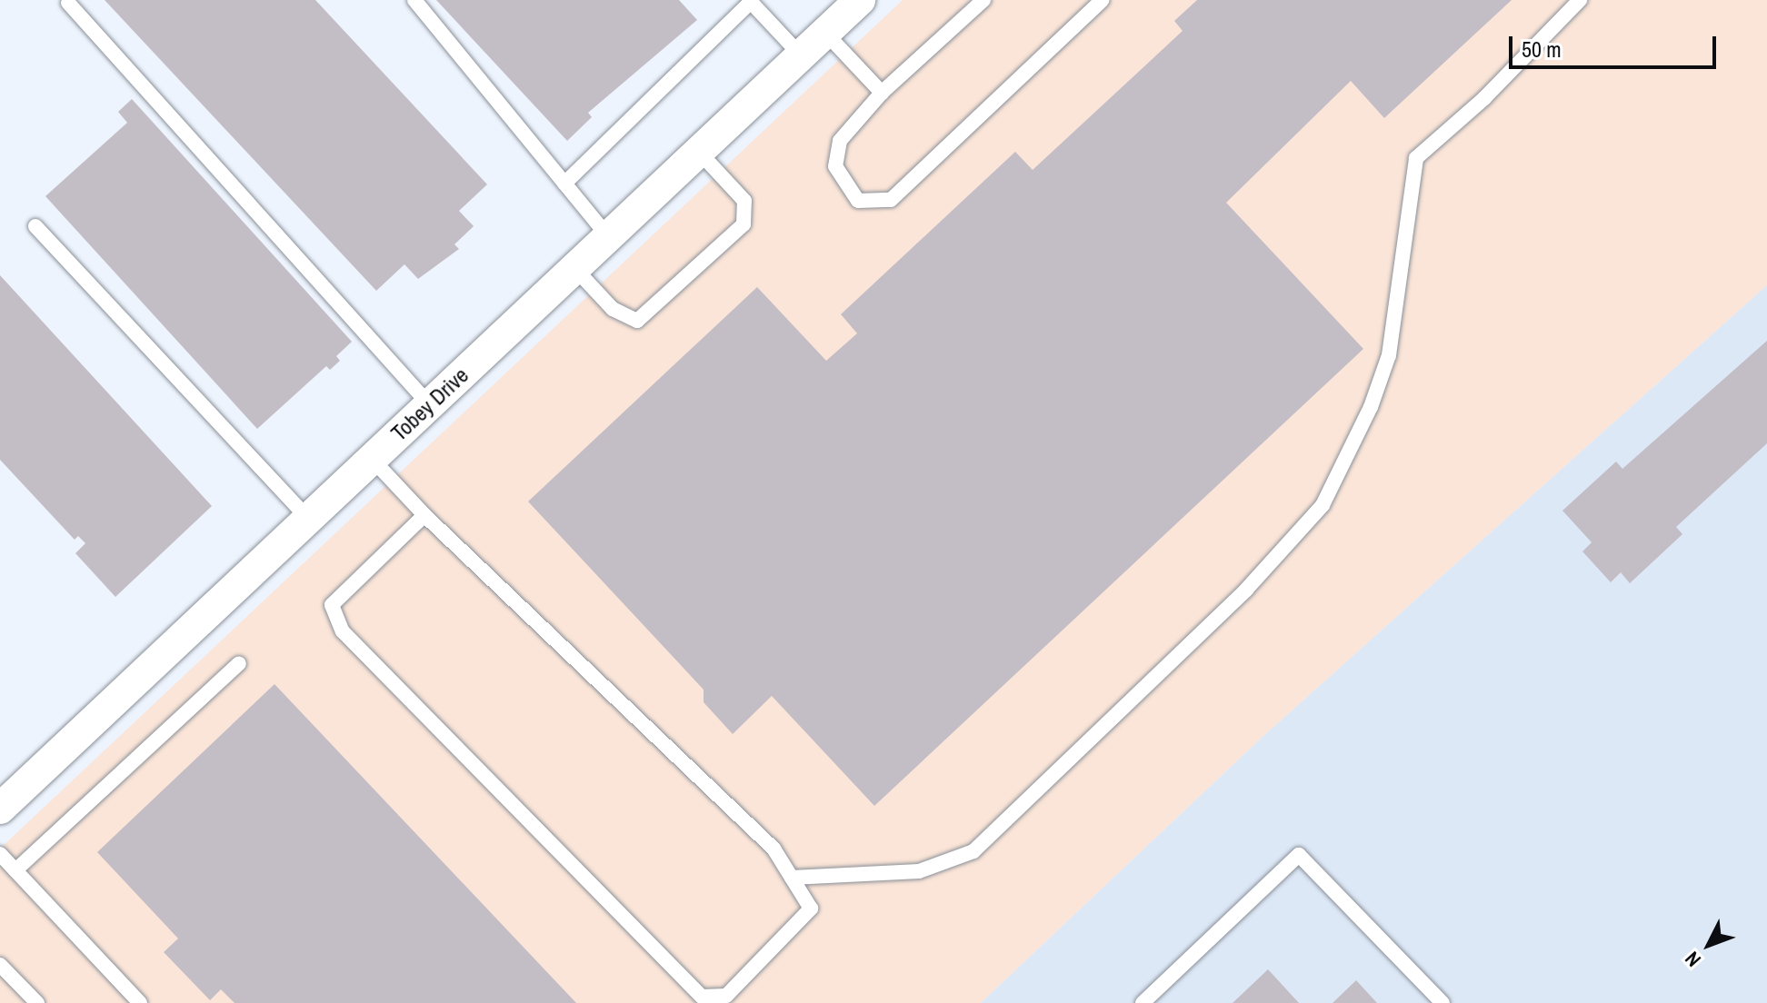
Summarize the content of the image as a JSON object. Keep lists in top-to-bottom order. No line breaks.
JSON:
{"streets":{"street":["Tobey Drive"]},"scale_bar":"50 m","north":"bottom left"}
